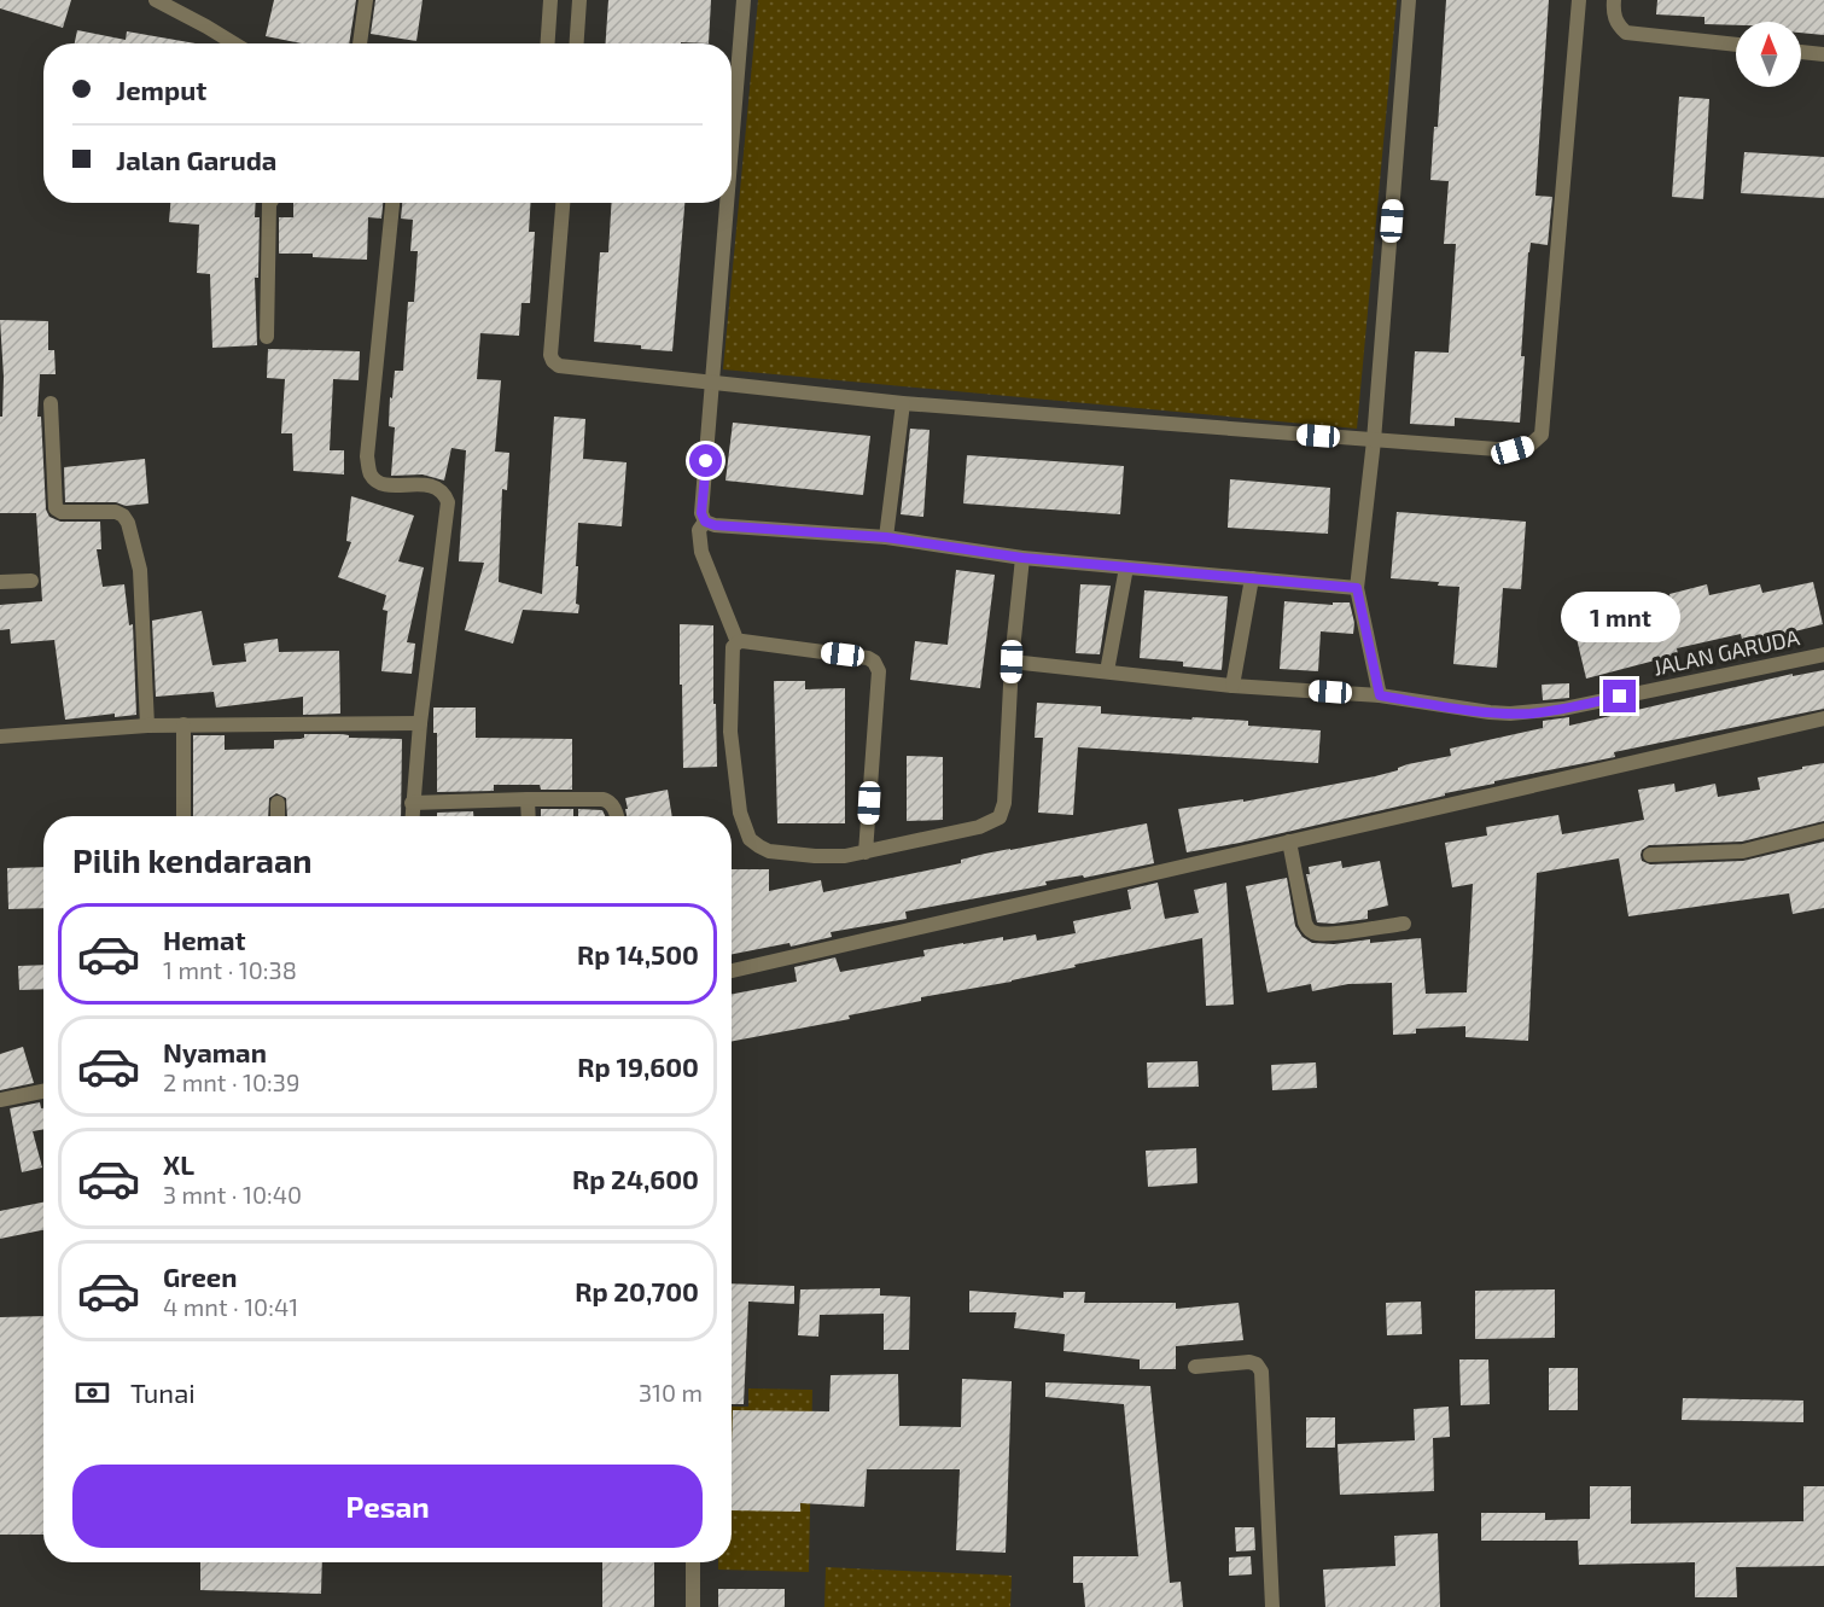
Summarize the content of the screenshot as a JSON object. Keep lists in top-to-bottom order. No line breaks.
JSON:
{"streets":{"street":["JALAN GARUDA"]},"north":"top","page":{"banner":["Jemput","Jalan Garuda"],"bubble":"1 mnt","heading":"Pilih kendaraan","list":[{"name":"Hemat","note":"1 mnt · 10:38","value":"Rp 14,500"},{"name":"Nyaman","note":"2 mnt · 10:39","value":"Rp 19,600"},{"name":"XL","note":"3 mnt · 10:40","value":"Rp 24,600"},{"name":"Green","note":"4 mnt · 10:41","value":"Rp 20,700"}],"pay":["Tunai","310 m"],"buttons":"Pesan"}}
